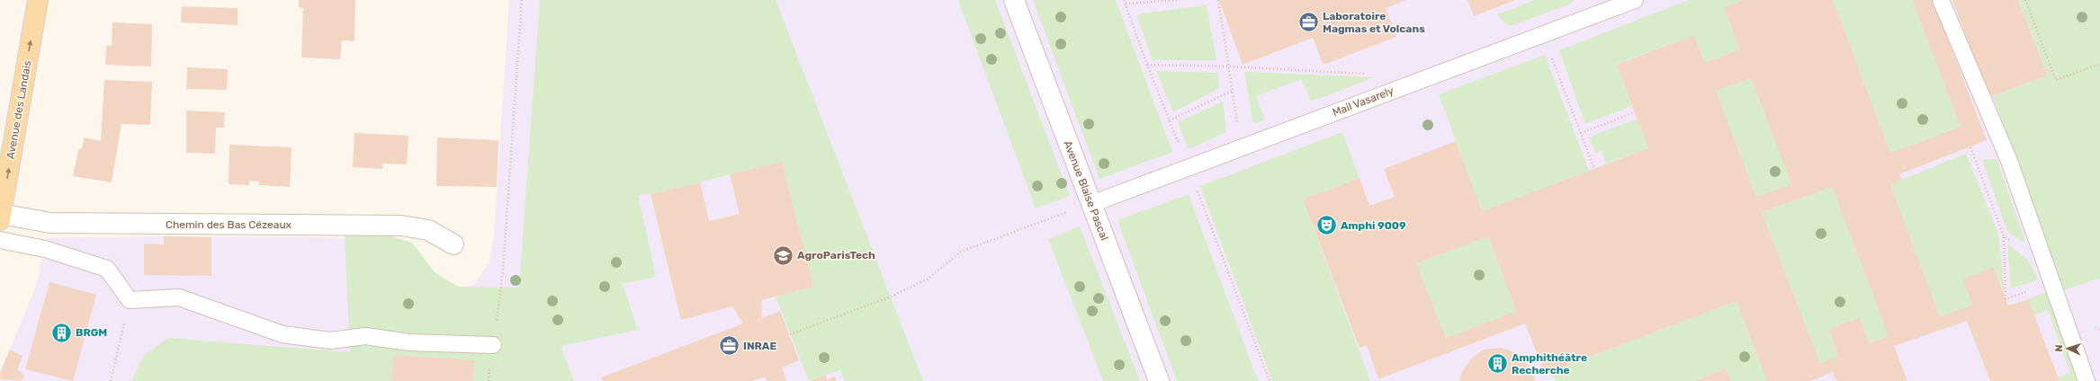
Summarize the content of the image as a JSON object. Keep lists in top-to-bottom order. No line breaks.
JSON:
{"streets":{"main road":["Avenue des Landais"],"street":["Avenue Blaise Pascal","Chemin des Bas Cézeaux"],"lane":["Mail Vasarely"]},"crossings":[["Mail Vasarely","Avenue Blaise Pascal"],["Avenue des Landais","Chemin des Bas Cézeaux"]],"one_way":["Avenue des Landais"],"places":{"office":["Laboratoire Magmas et Volcans","INRAE"],"theatre":["Amphi 9009"],"school or university":["AgroParisTech"],"building":["BRGM","Amphithéâtre Recherche"]},"north":"left"}
